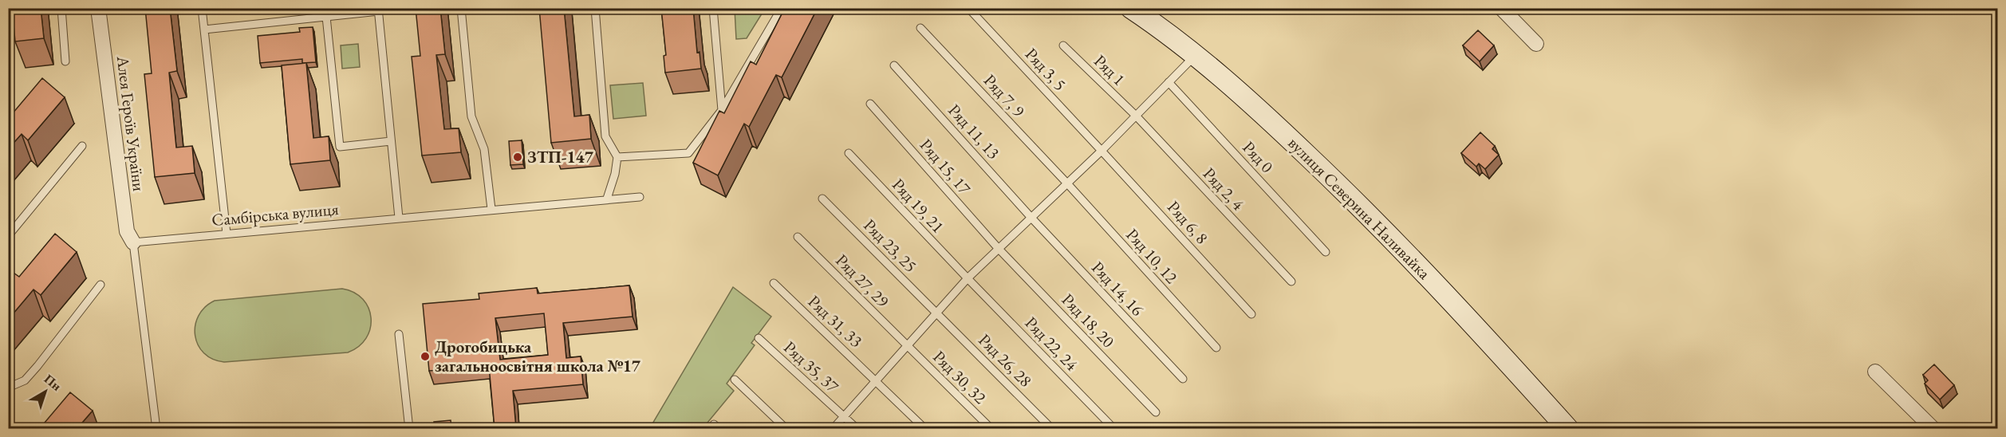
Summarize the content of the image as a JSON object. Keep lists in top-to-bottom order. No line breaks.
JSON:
{"streets":{"street":["Алея Героїв України","вулиця Северина Наливайка"],"lane":["Ряд 3, 5","Ряд 1","Ряд 7, 9","Ряд 11, 13","Ряд 0","Ряд 15, 17","Ряд 2, 4","Ряд 19, 21","Самбірська вулиця","Ряд 6, 8","Ряд 23, 25","Ряд 10, 12","Ряд 27, 29","Ряд 14, 16","Ряд 18, 20","Ряд 31, 33","Ряд 22, 24","Ряд 26, 28","Ряд 35, 37","Ряд 30, 32"]},"crossings":[["Ряд 3, 5","Ряд 6, 8"],["Ряд 1","Ряд 2, 4"],["Ряд 7, 9","Ряд 10, 12"],["Алея Героїв України","Самбірська вулиця"],["Ряд 11, 13","Ряд 14, 16"],["Ряд 15, 17","Ряд 18, 20"],["Ряд 19, 21","Ряд 22, 24"],["Ряд 23, 25","Ряд 26, 28"],["Ряд 27, 29","Ряд 30, 32"]],"places":["ЗТП-147","Дрогобицька загальноосвітня школа №17"],"north":"top right"}
